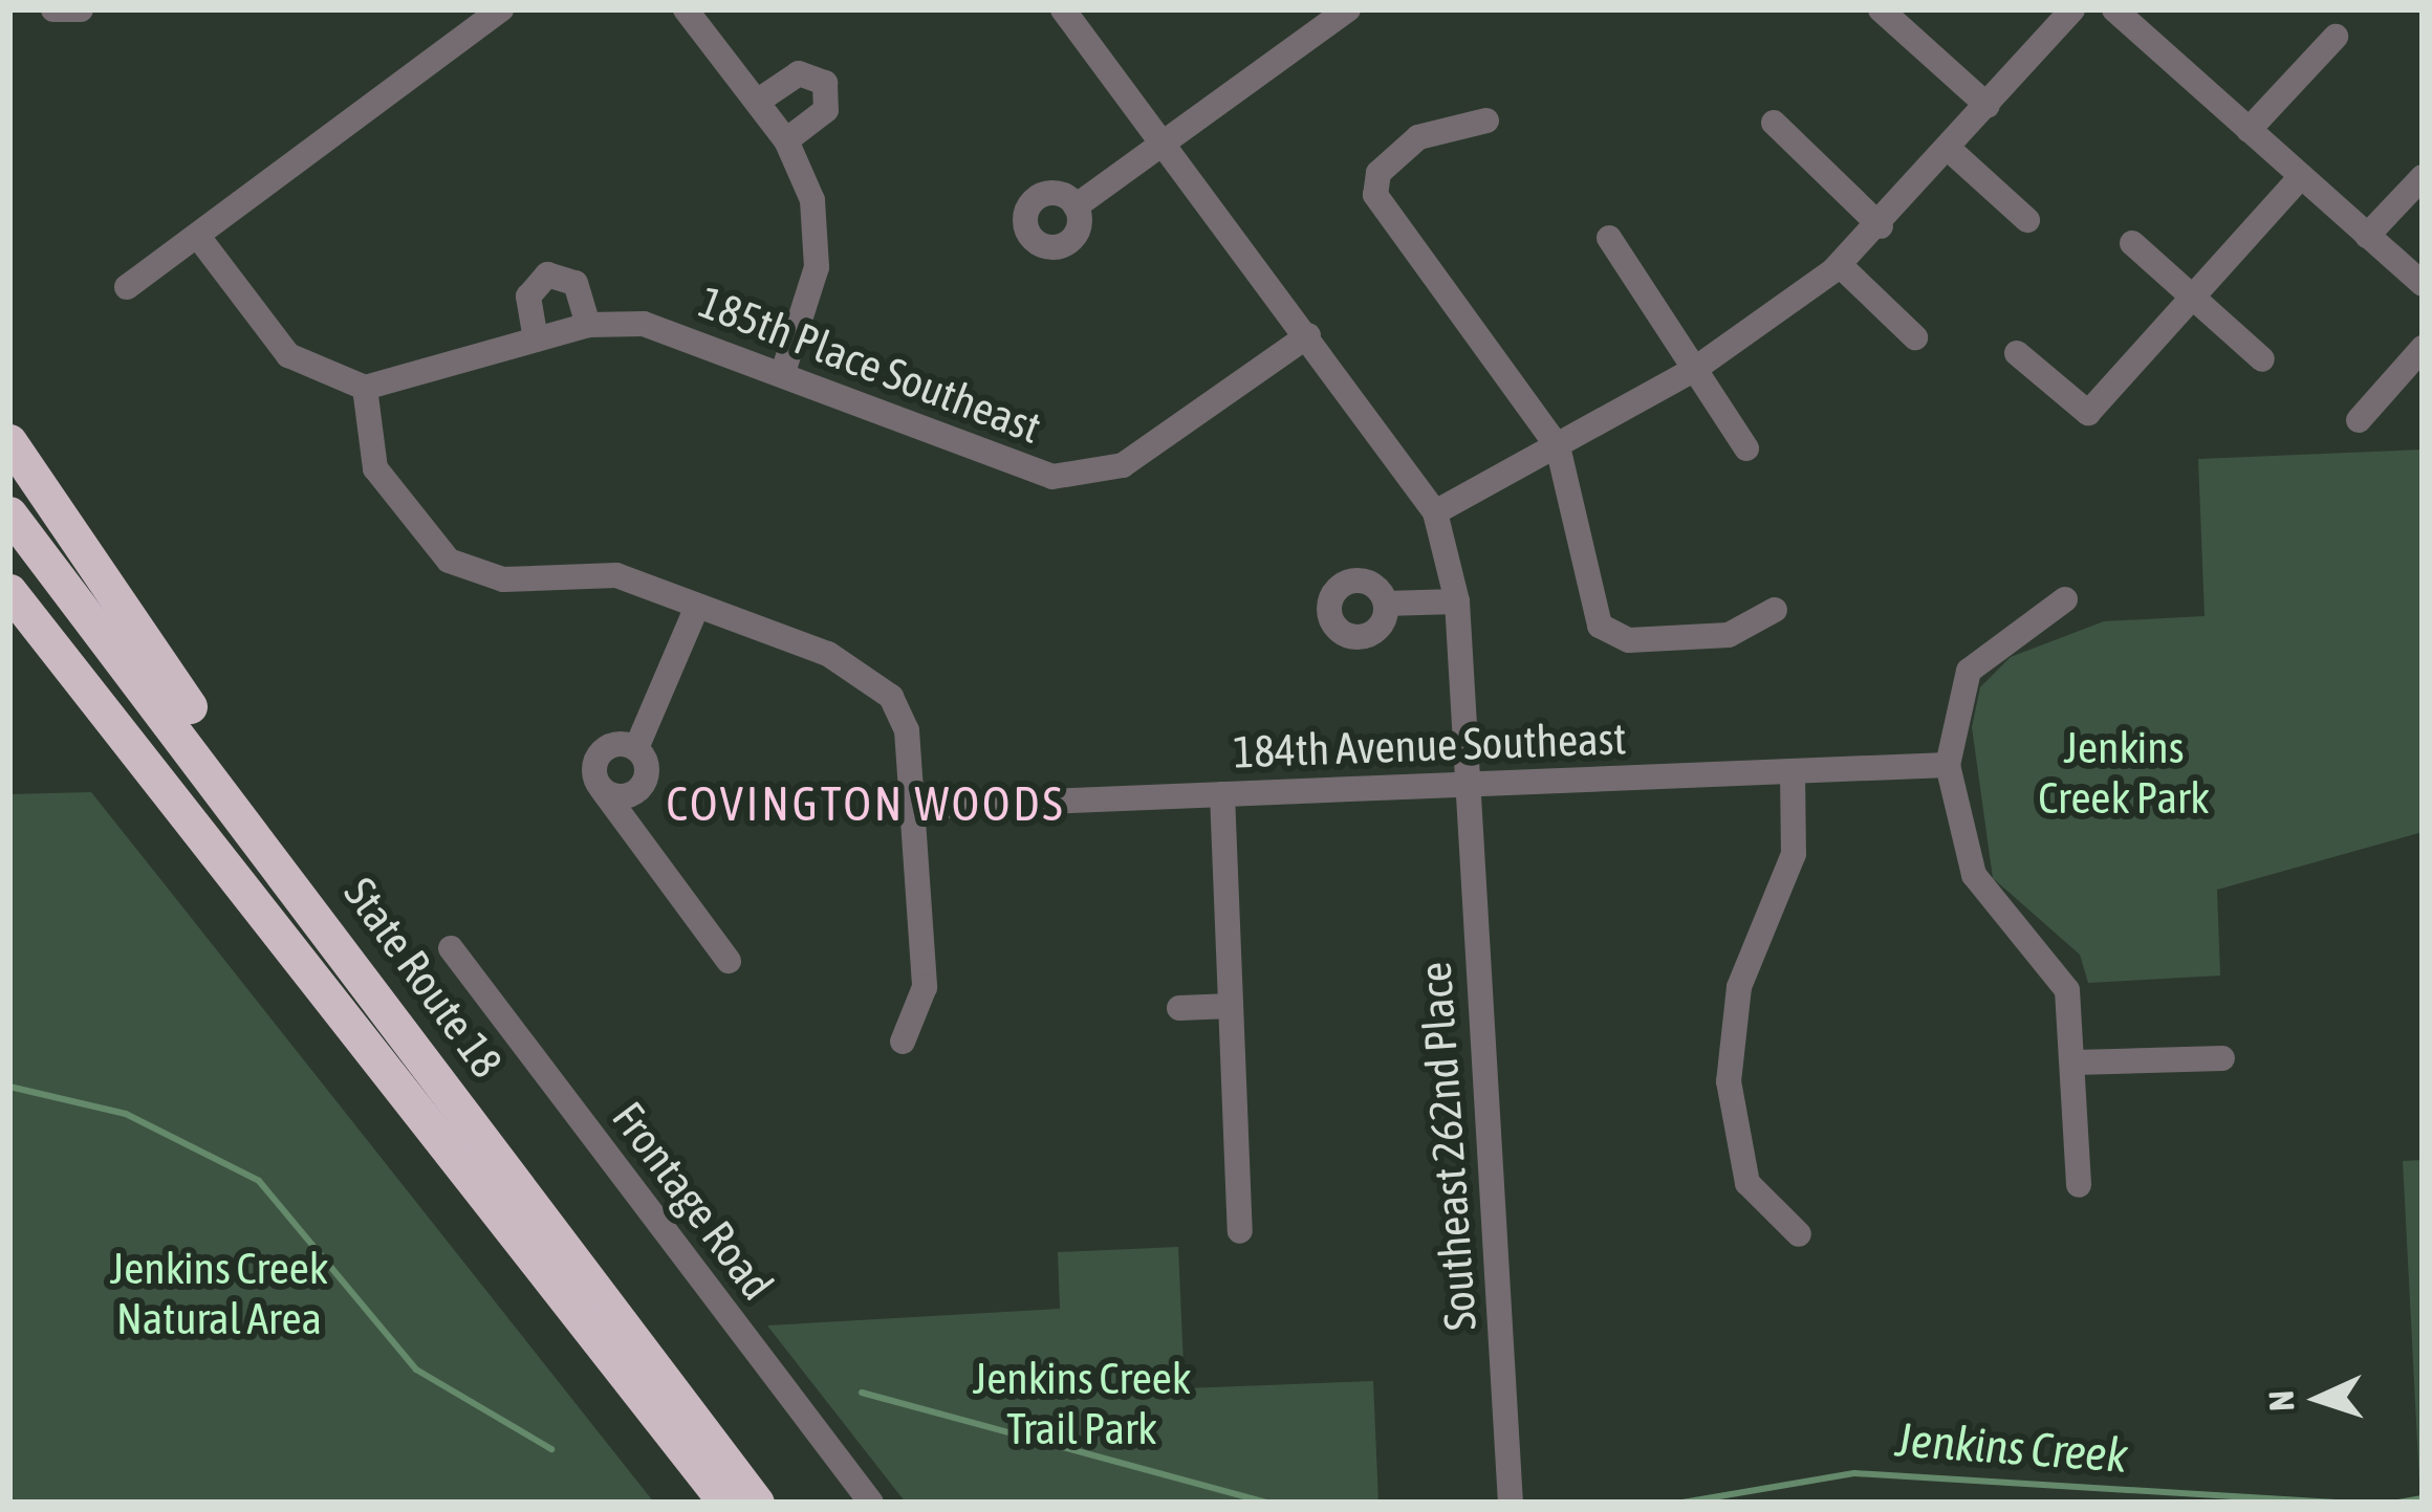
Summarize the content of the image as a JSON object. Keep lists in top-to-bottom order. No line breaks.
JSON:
{"streets":{"highway":["State Route 18"],"street":["185th Place Southeast","184th Avenue Southeast","Southeast 262nd Place","Frontage Road"]},"crossings":[["184th Avenue Southeast","Southeast 262nd Place"]],"districts":["COVINGTON WOODS"],"water":["Jenkins Creek"],"parks":["Jenkins Creek Park","Jenkins Creek Natural Area","Jenkins Creek Trail Park"],"north":"left"}
